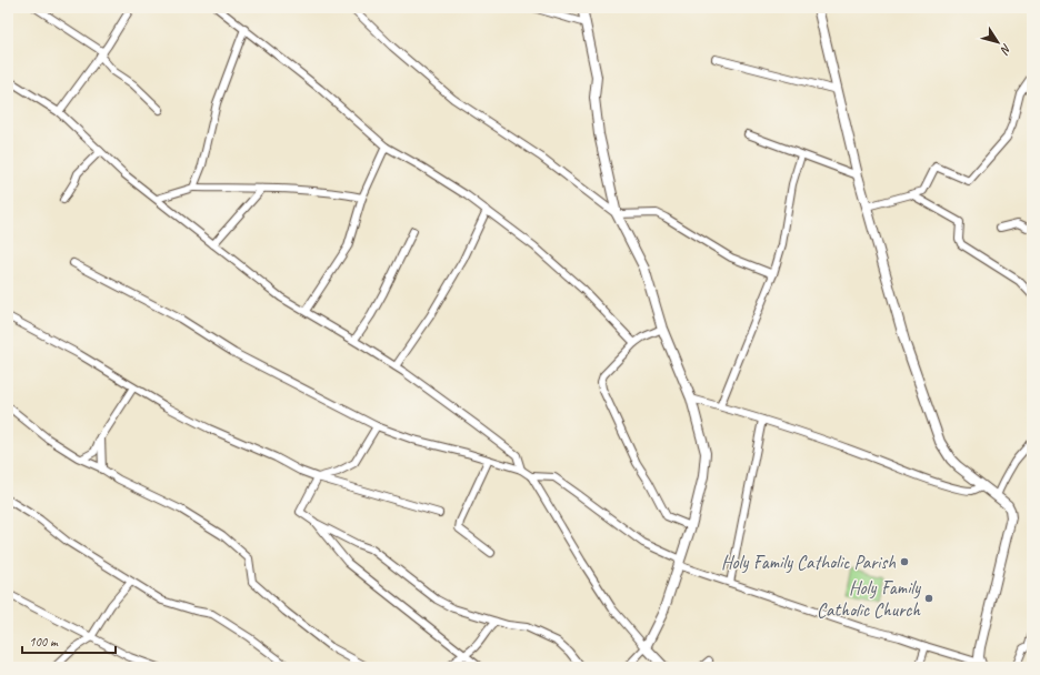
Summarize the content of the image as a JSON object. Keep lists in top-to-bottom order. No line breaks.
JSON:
{"places":["Holy Family Catholic Parish","Holy Family Catholic Church"],"scale_bar":"100 m","north":"bottom right"}
